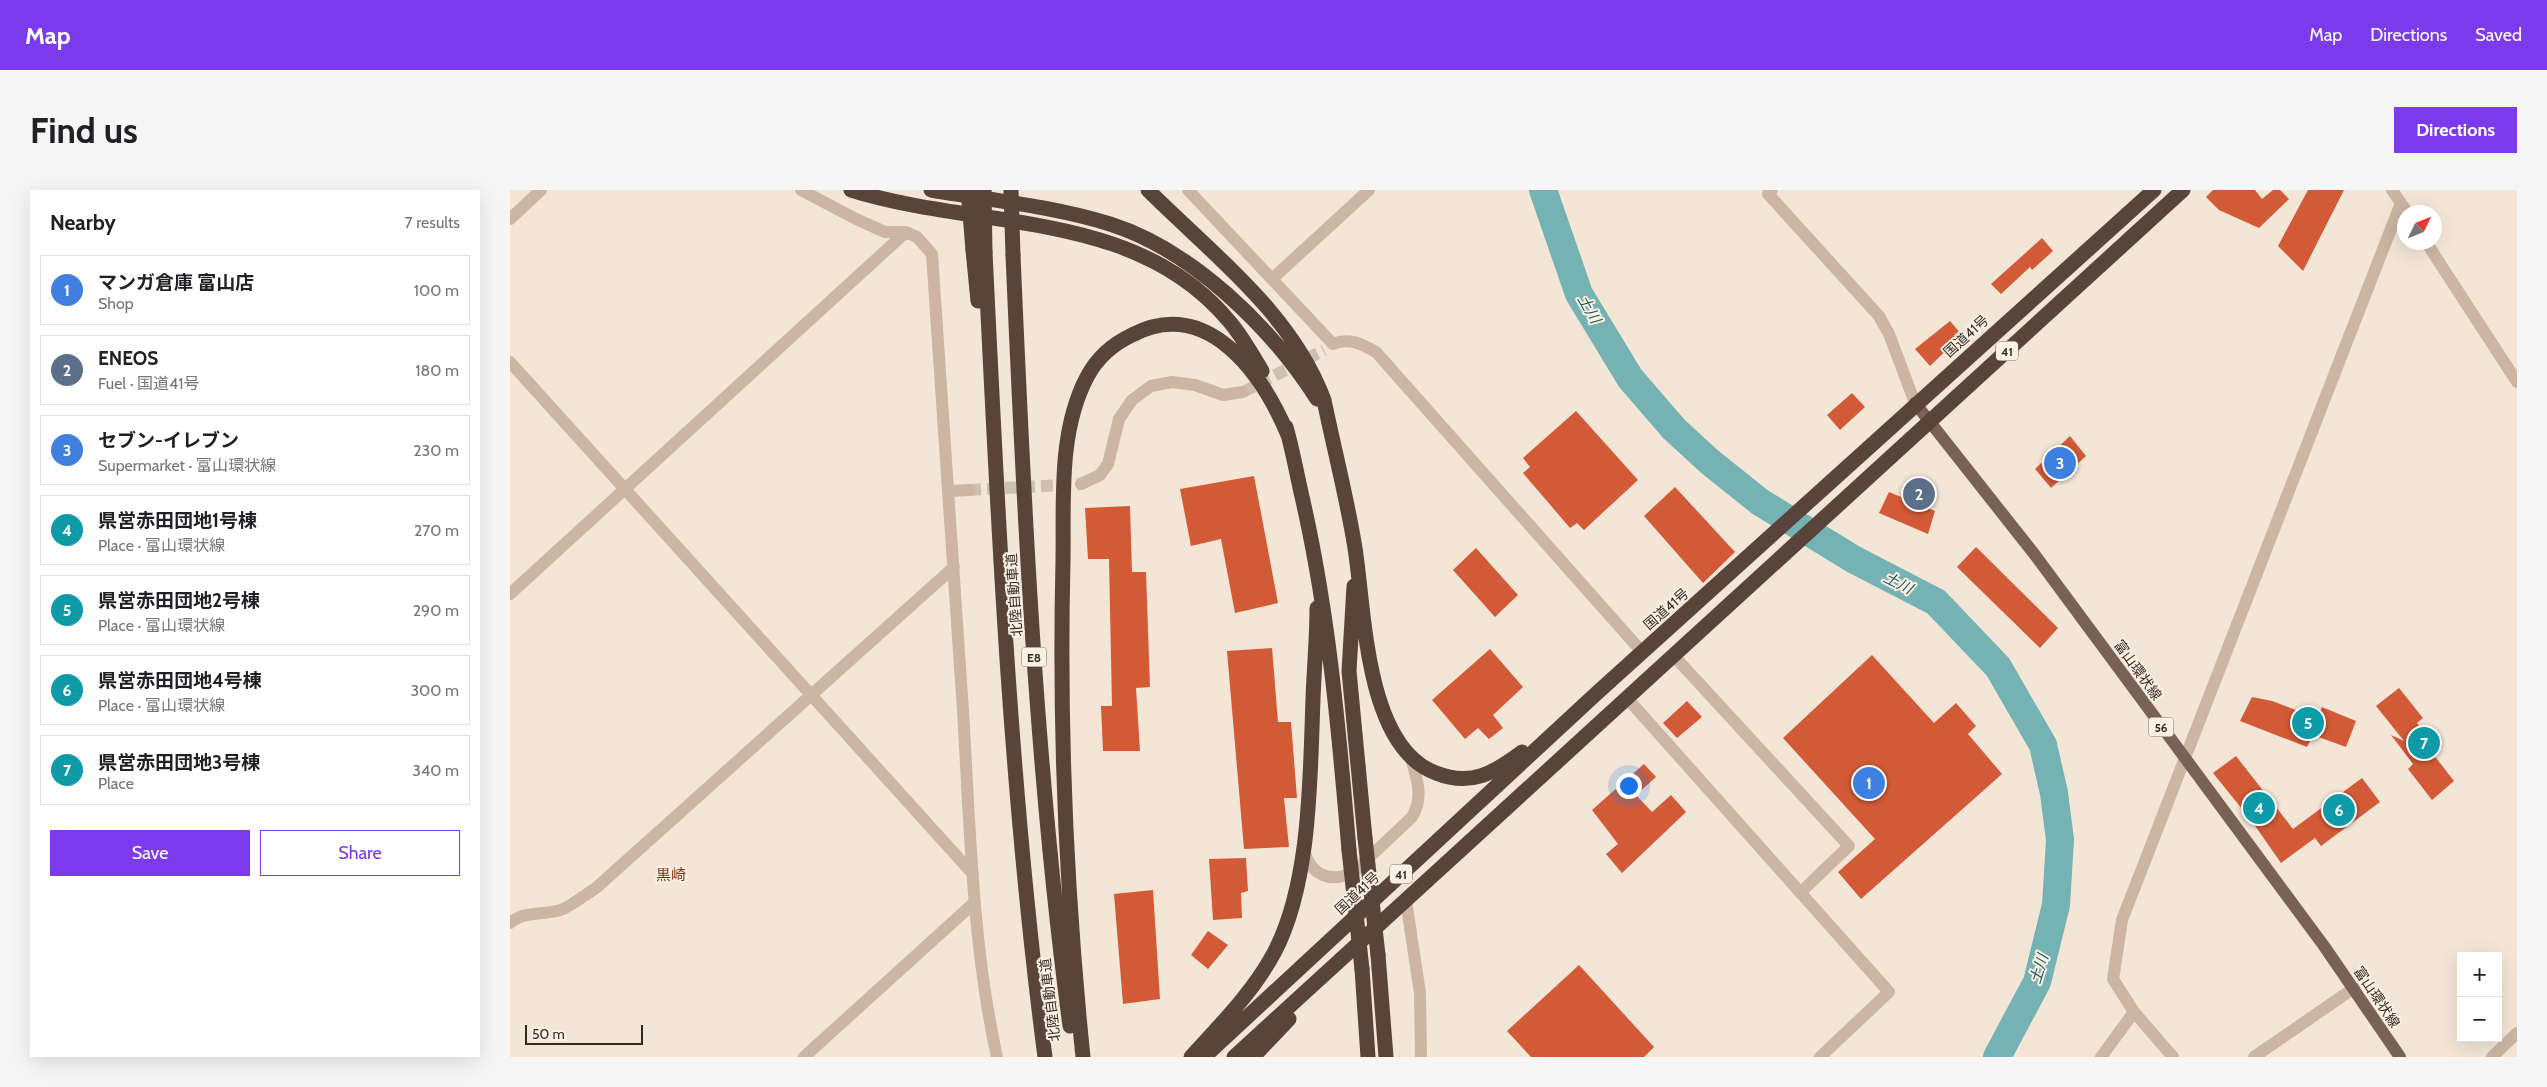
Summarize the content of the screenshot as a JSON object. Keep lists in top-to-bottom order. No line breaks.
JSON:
{"streets":{"highway":["国道41号","41","北陸自動車道","E8"],"main road":["富山環状線","56"]},"crossings":[["国道41号","富山環状線"],["41","富山環状線"]],"districts":["黒崎"],"water":["土川"],"scale_bar":"50 m","north":"top right","page":{"header":"Map","nav":["Map","Directions","Saved"],"buttons":["Directions",["Save","Share"]],"title":"Find us","heading":["Nearby","7 results"],"list":[{"mark":"1","name":"マンガ倉庫 富山店","note":"Shop","value":"100 m"},{"mark":"2","name":"ENEOS","note":"Fuel · 国道41号","value":"180 m"},{"mark":"3","name":"セブン-イレブン","note":"Supermarket · 富山環状線","value":"230 m"},{"mark":"4","name":"県営赤田団地1号棟","note":"Place · 富山環状線","value":"270 m"},{"mark":"5","name":"県営赤田団地2号棟","note":"Place · 富山環状線","value":"290 m"},{"mark":"6","name":"県営赤田団地4号棟","note":"Place · 富山環状線","value":"300 m"},{"mark":"7","name":"県営赤田団地3号棟","note":"Place","value":"340 m"}],"pins":["3","2","5","7","1","4","6"],"map_buttons":["+","−"],"scale":"50 m"}}
